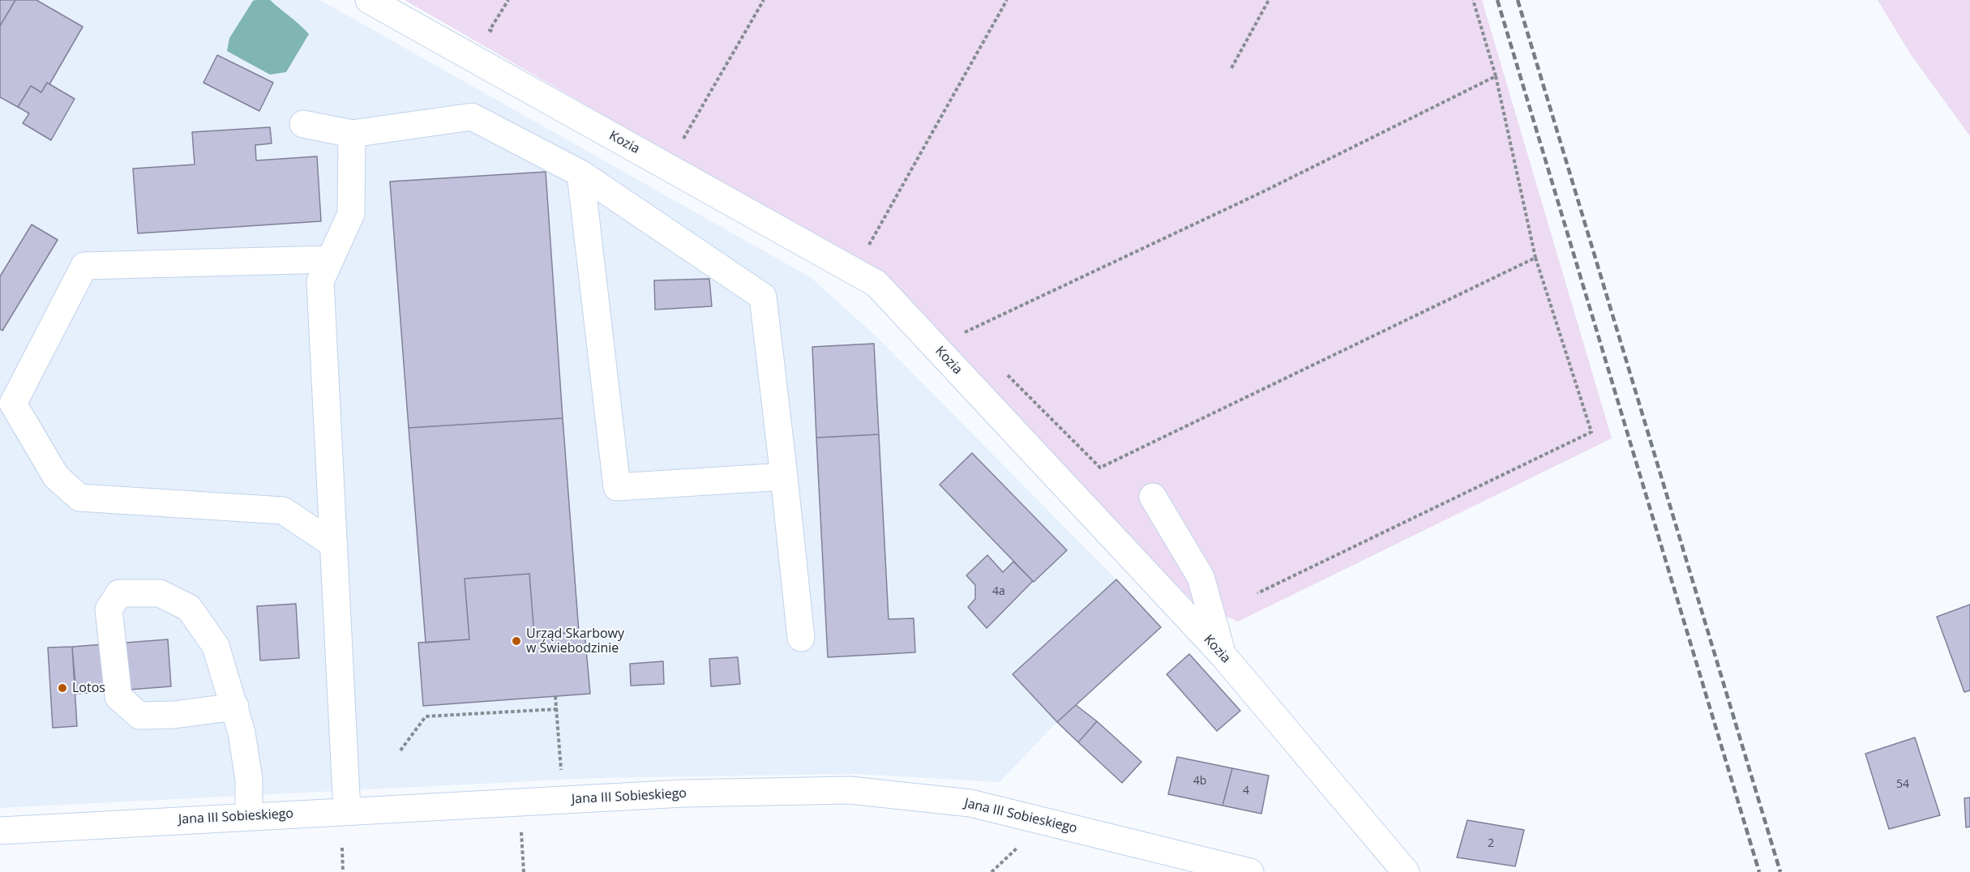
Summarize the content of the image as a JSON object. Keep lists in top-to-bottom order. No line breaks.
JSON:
{"streets":{"street":["Kozia","Jana III Sobieskiego"]},"places":["Urząd Skarbowy w Świebodzinie","Lotos"],"house_numbers":["4a","4b","54","4","2"]}
